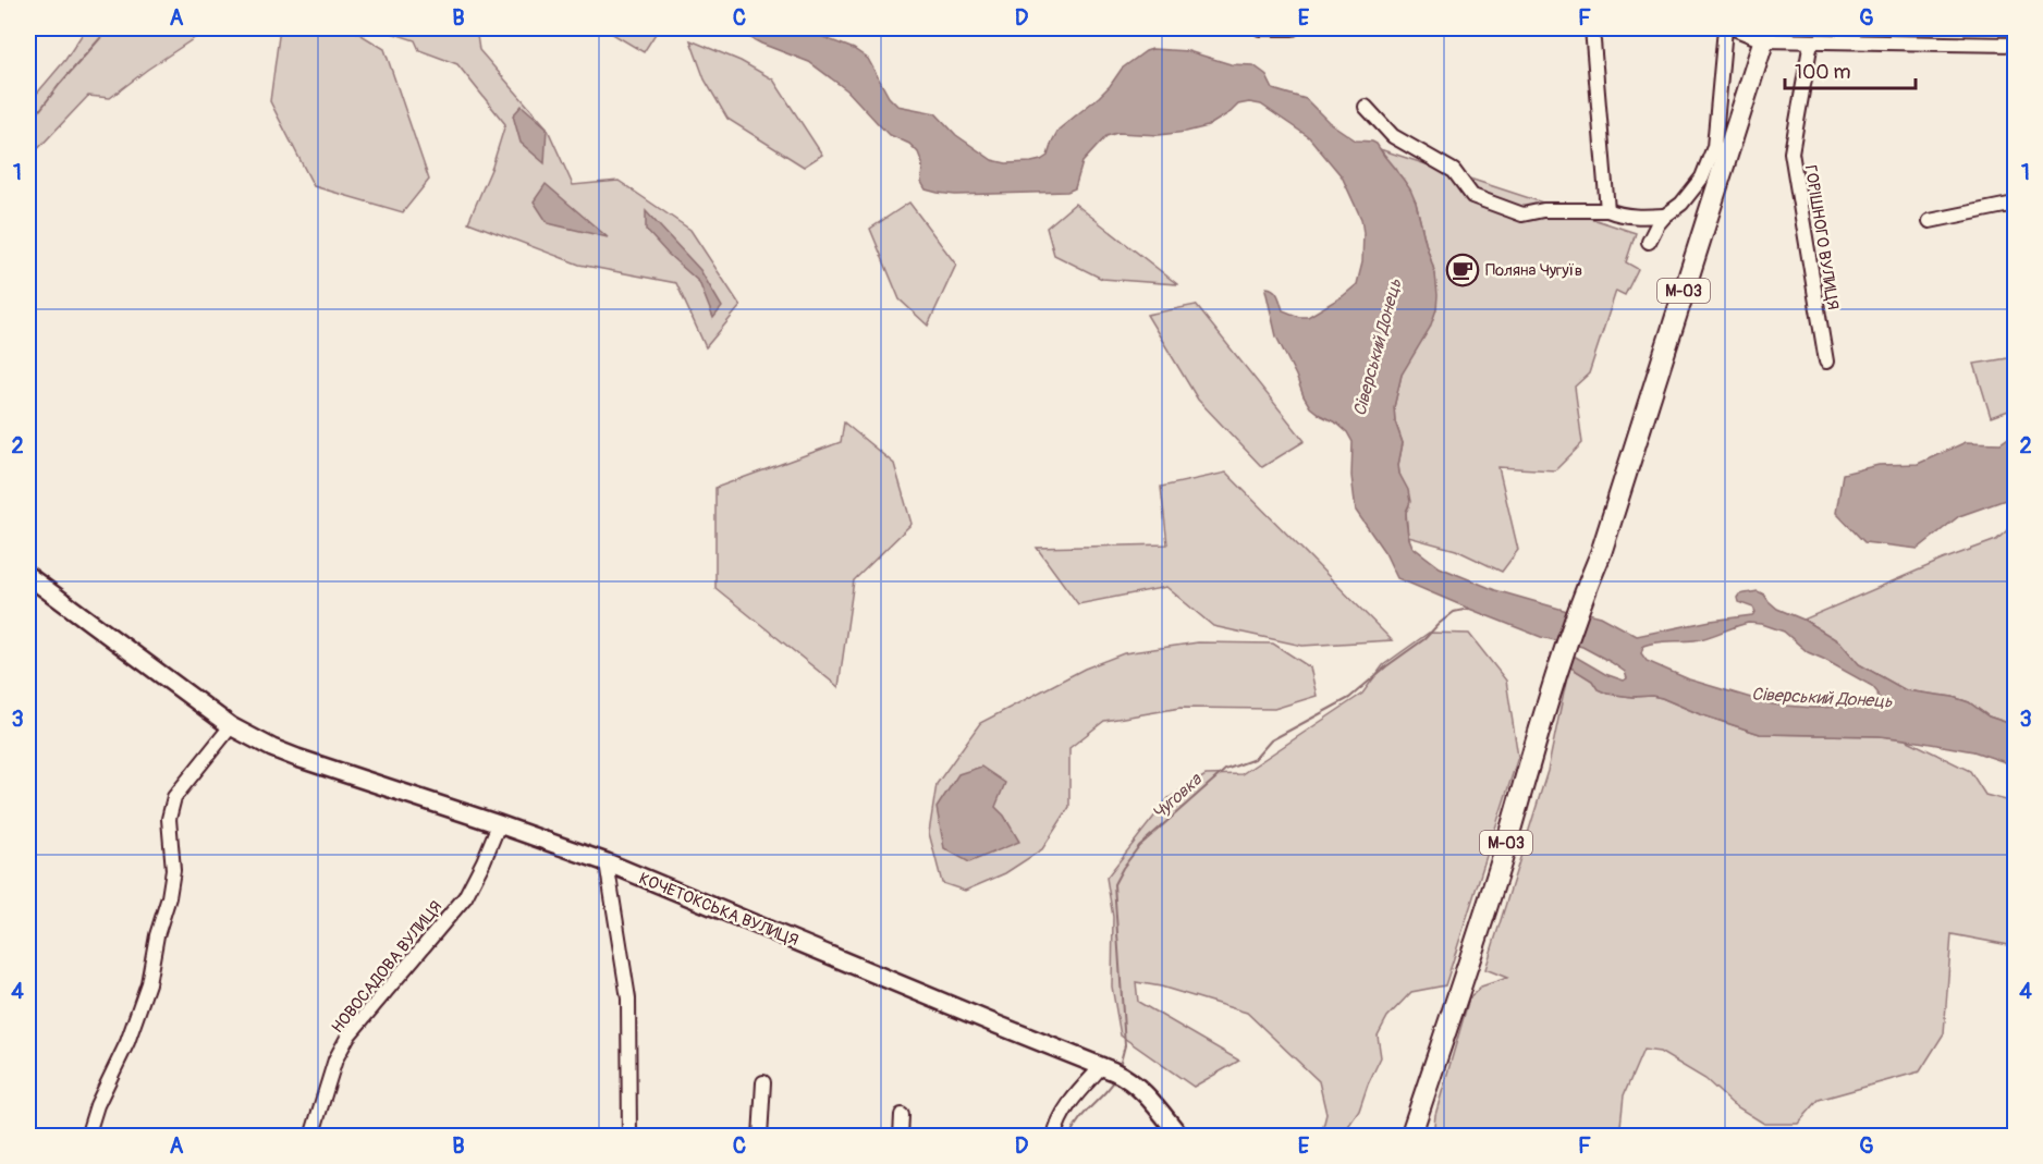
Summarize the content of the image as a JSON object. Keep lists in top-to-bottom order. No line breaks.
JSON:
{"streets":{"highway":["М-03"],"main road":["КОЧЕТОКСЬКА ВУЛИЦЯ"],"street":["ГОРІШНОГО ВУЛИЦЯ","НОВОСАДОВА ВУЛИЦЯ"]},"crossings":[["КОЧЕТОКСЬКА ВУЛИЦЯ","НОВОСАДОВА ВУЛИЦЯ"]],"water":["Сіверський Донець","Чуговка"],"places":{"cafe":["Поляна Чугуїв"]},"scale_bar":"100 m","grid":{"columns":["A","B","C","D","E","F","G"],"rows":["1","2","3","4"]}}
